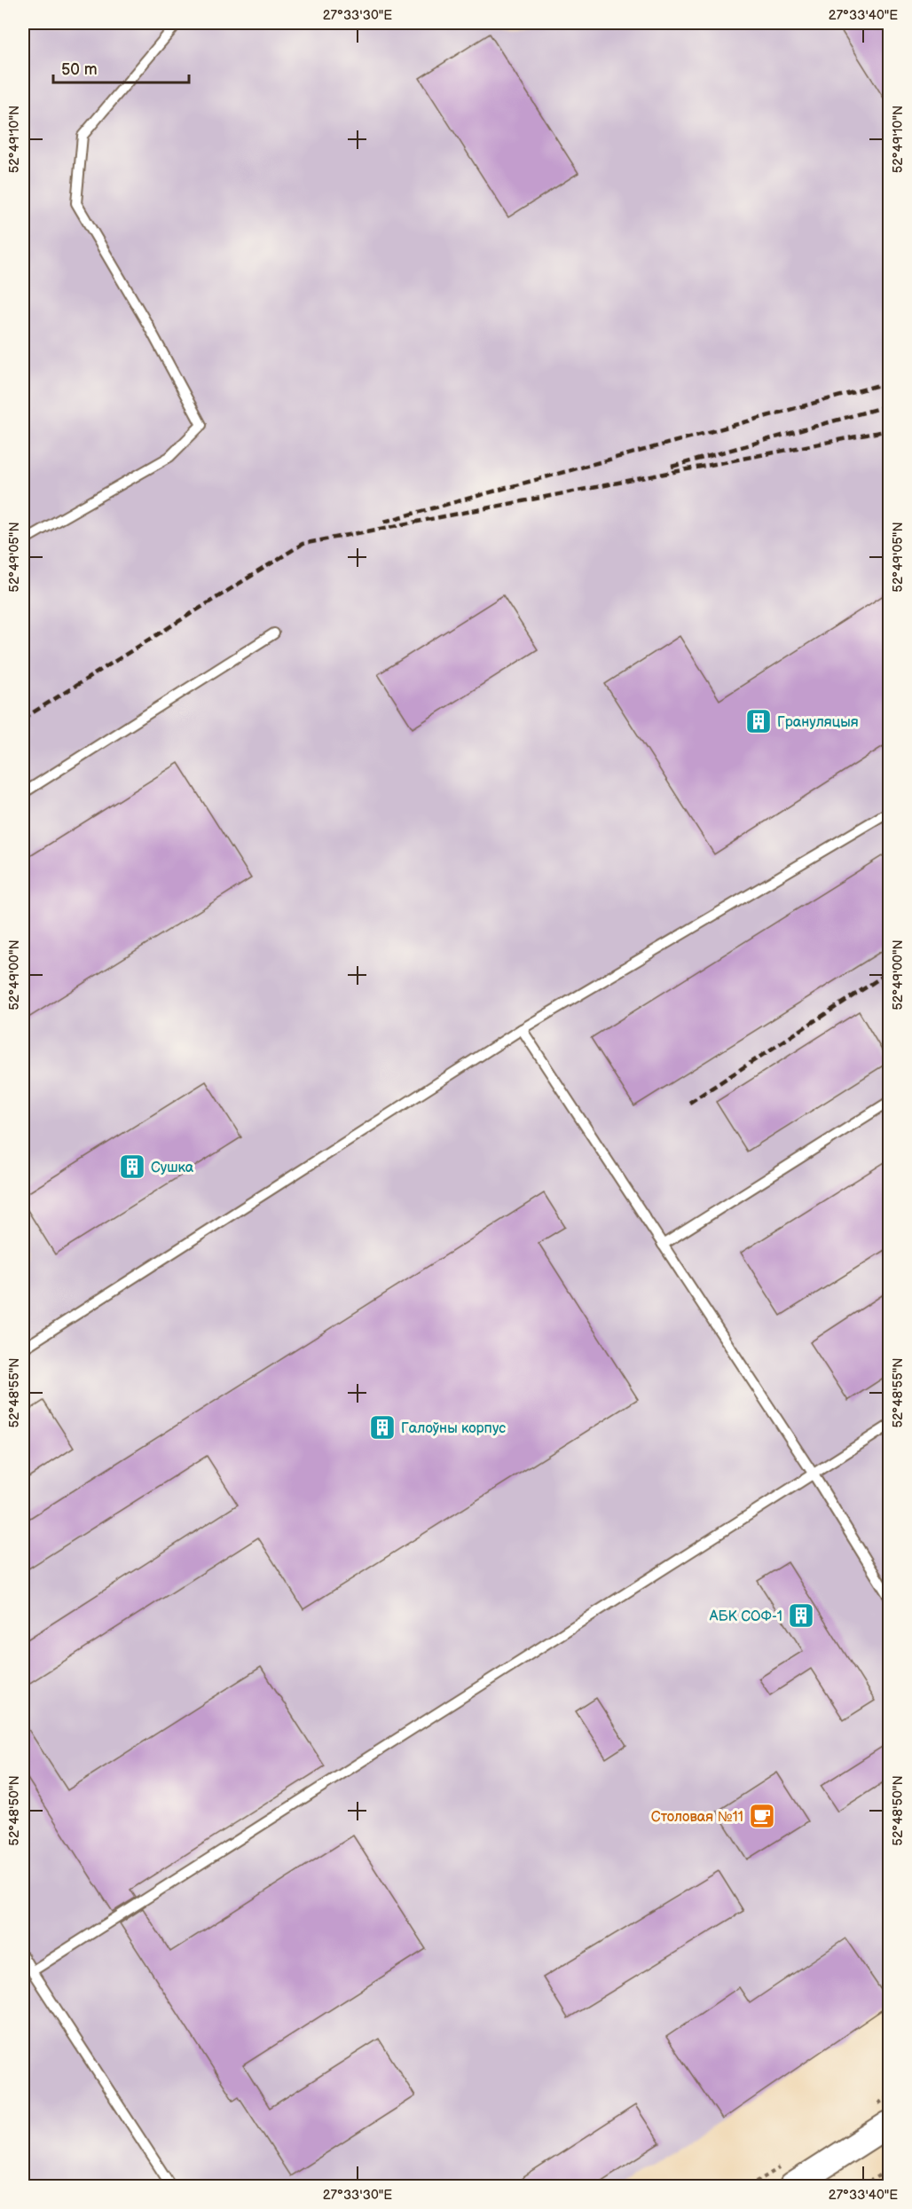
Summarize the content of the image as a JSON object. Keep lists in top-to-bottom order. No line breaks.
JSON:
{"places":{"building":["Грануляцыя","Сушка","Галоўны корпус","АБК СОФ-1"],"cafe":["Столовая №11"]},"scale_bar":"50 m","coordinates":["27°33'30\"E","27°33'40\"E","52°49'10\"N","52°49'05\"N","52°49'00\"N","52°48'55\"N","52°48'50\"N"]}
